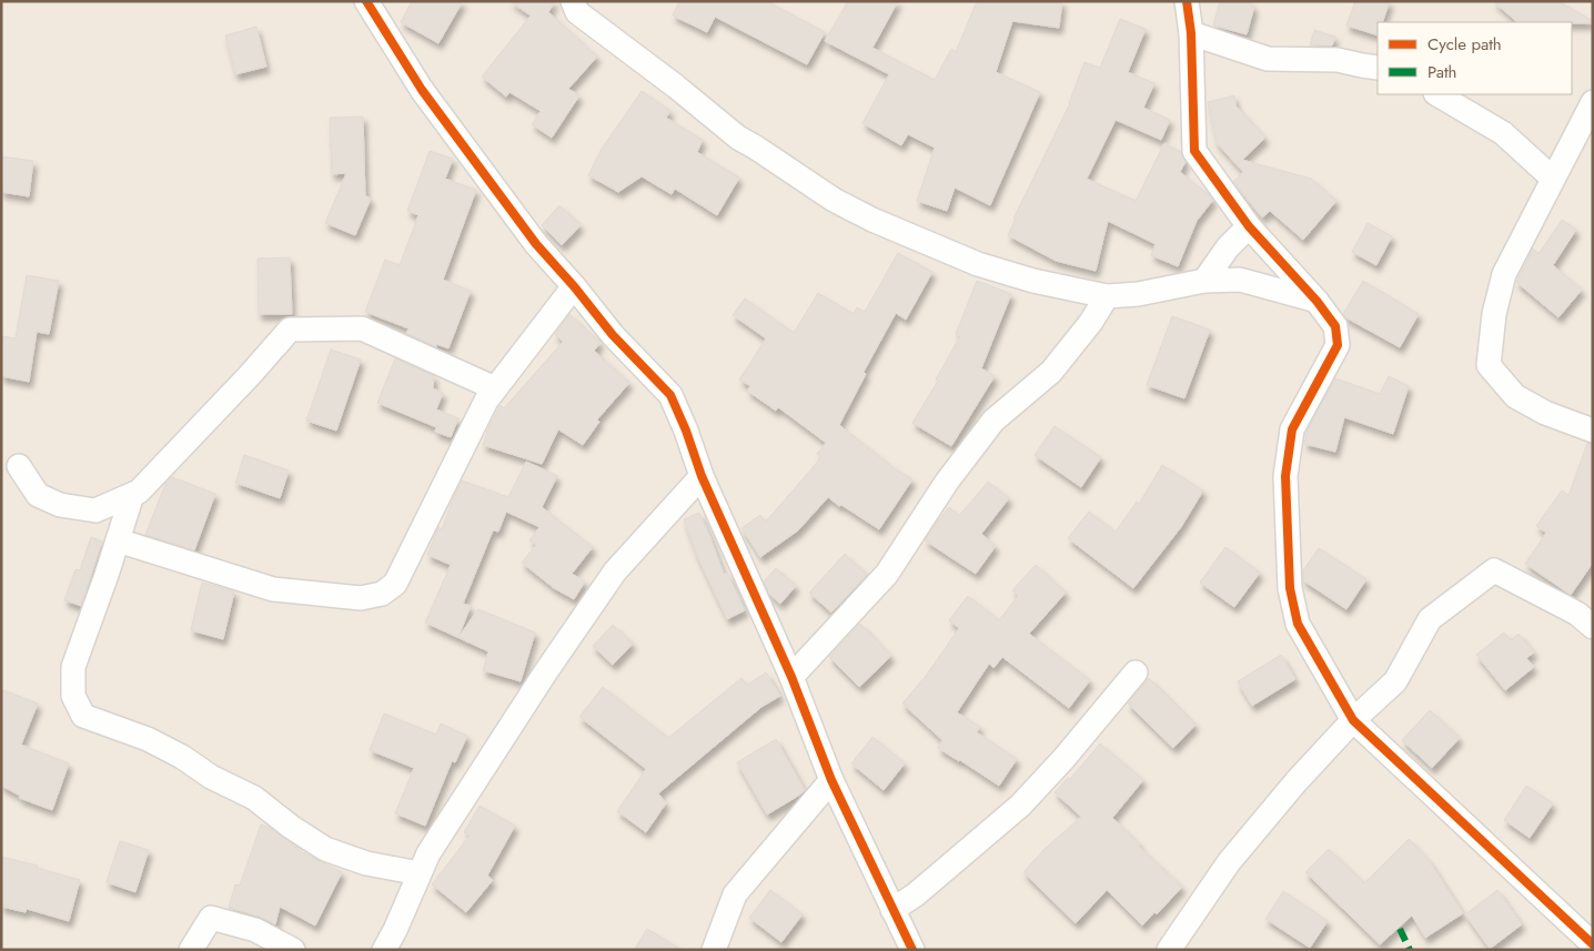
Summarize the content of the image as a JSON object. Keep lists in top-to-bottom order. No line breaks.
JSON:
{"legend":["Cycle path","Path"]}
